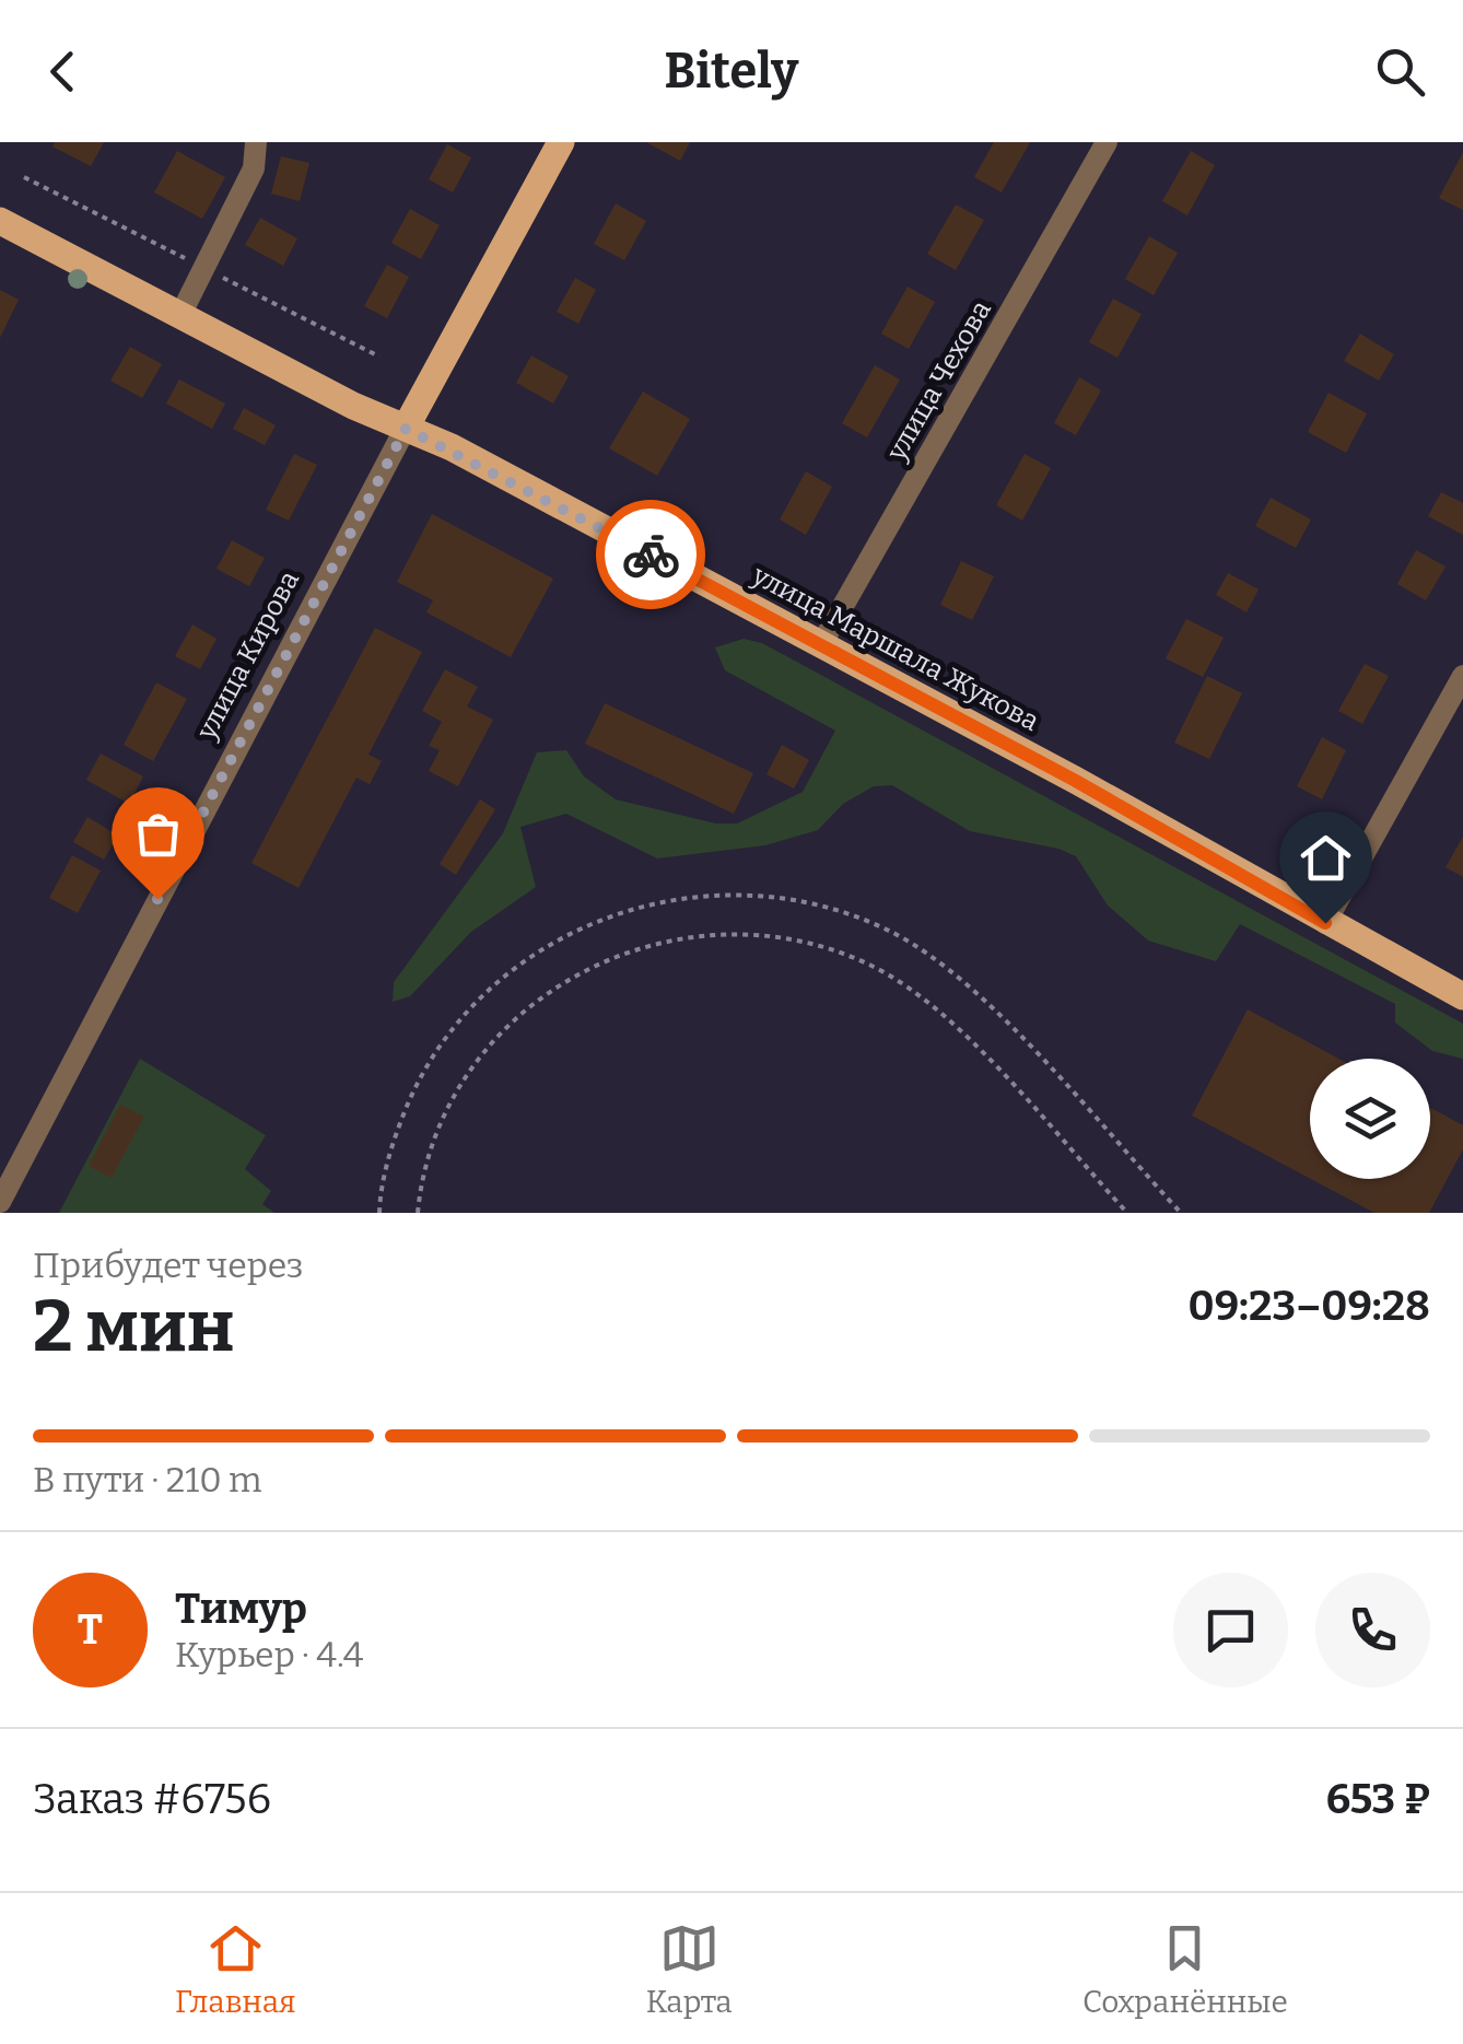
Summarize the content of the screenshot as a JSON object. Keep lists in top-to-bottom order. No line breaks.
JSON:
{"streets":{"main road":["улица Маршала Жукова","улица Кирова"],"street":["улица Чехова"]},"crossings":[["улица Чехова","улица Маршала Жукова"],["улица Маршала Жукова","улица Кирова"]],"page":{"header":"Bitely","heading":["2 мин","Прибудет через","09:23–09:28"],"panel":["Тимур","Курьер · 4.4","Заказ #6756","653 ₽"],"bar":"В пути · 210 m","round":"Т","tabs":["Главная","Карта","Сохранённые"]}}
